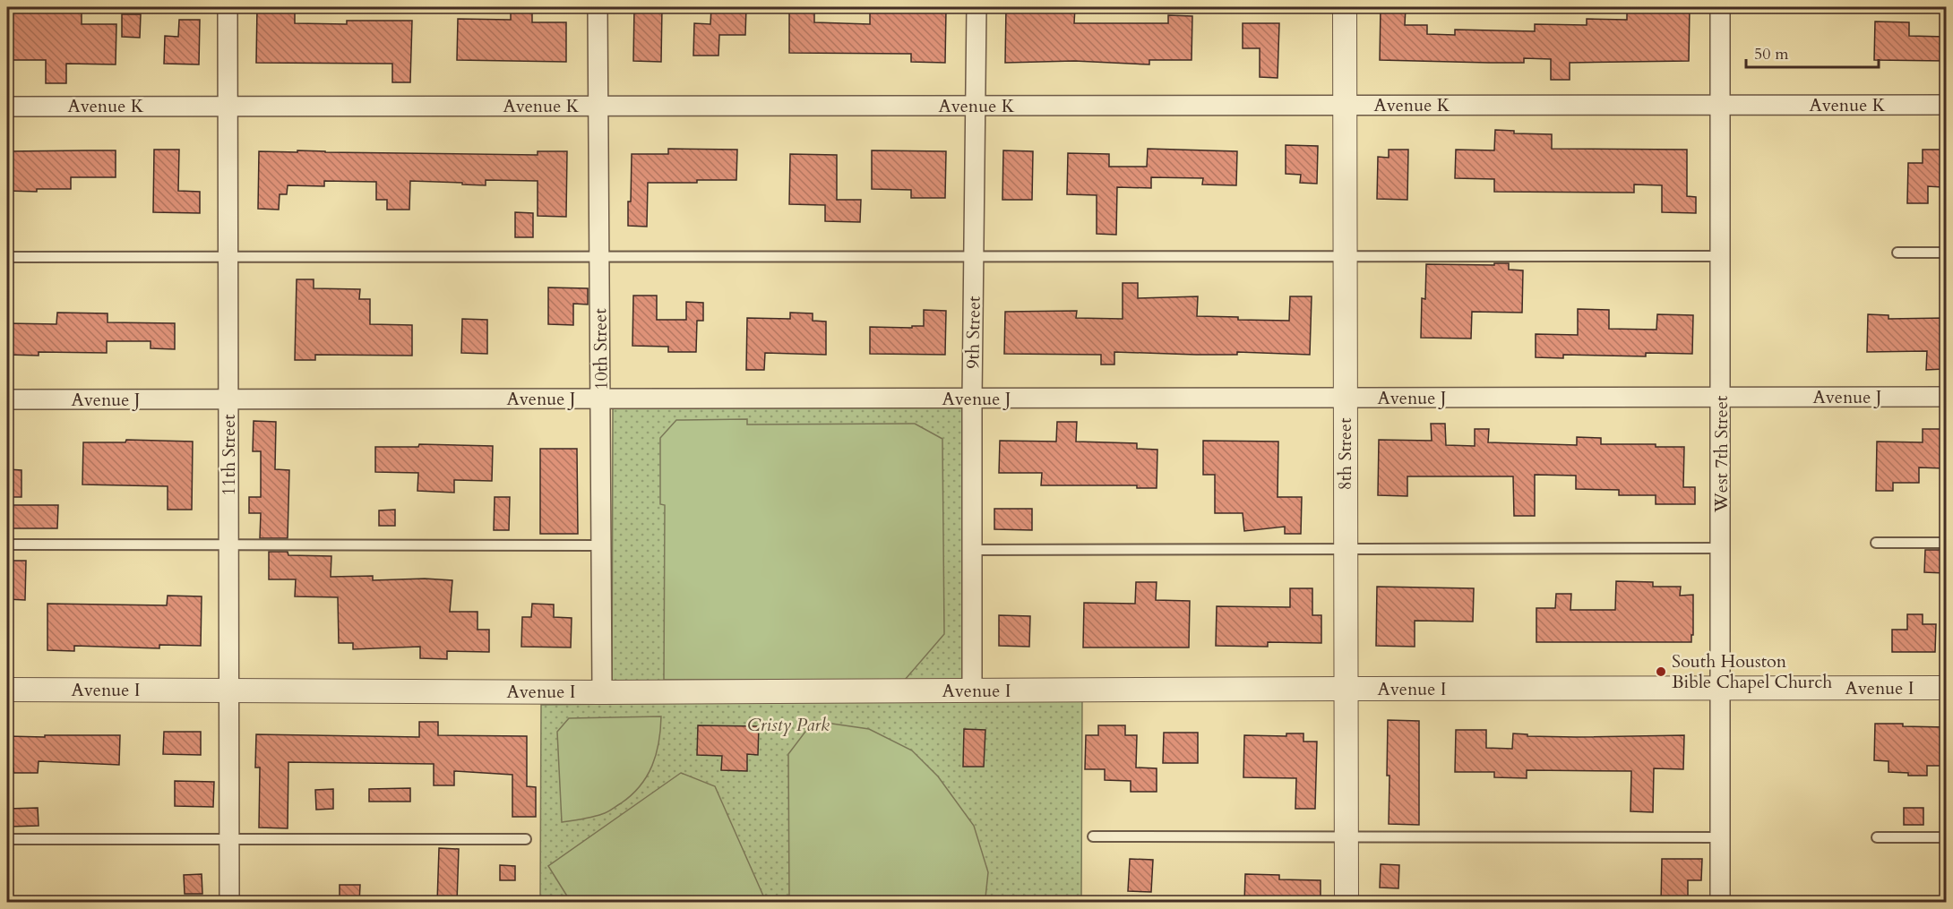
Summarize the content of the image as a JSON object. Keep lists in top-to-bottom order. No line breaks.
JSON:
{"streets":{"street":["Avenue K","9th Street","10th Street","Avenue J","8th Street","West 7th Street","11th Street","Avenue I"]},"crossings":[["Avenue K","9th Street"],["Avenue K","10th Street"],["Avenue K","8th Street"],["Avenue K","West 7th Street"],["Avenue K","11th Street"],["9th Street","Avenue J"],["9th Street","Avenue I"],["10th Street","Avenue J"],["10th Street","Avenue I"],["Avenue J","8th Street"],["Avenue J","West 7th Street"],["Avenue J","11th Street"],["8th Street","Avenue I"],["West 7th Street","Avenue I"],["11th Street","Avenue I"]],"parks":["Cristy Park"],"places":["South Houston Bible Chapel Church"],"scale_bar":"50 m"}
